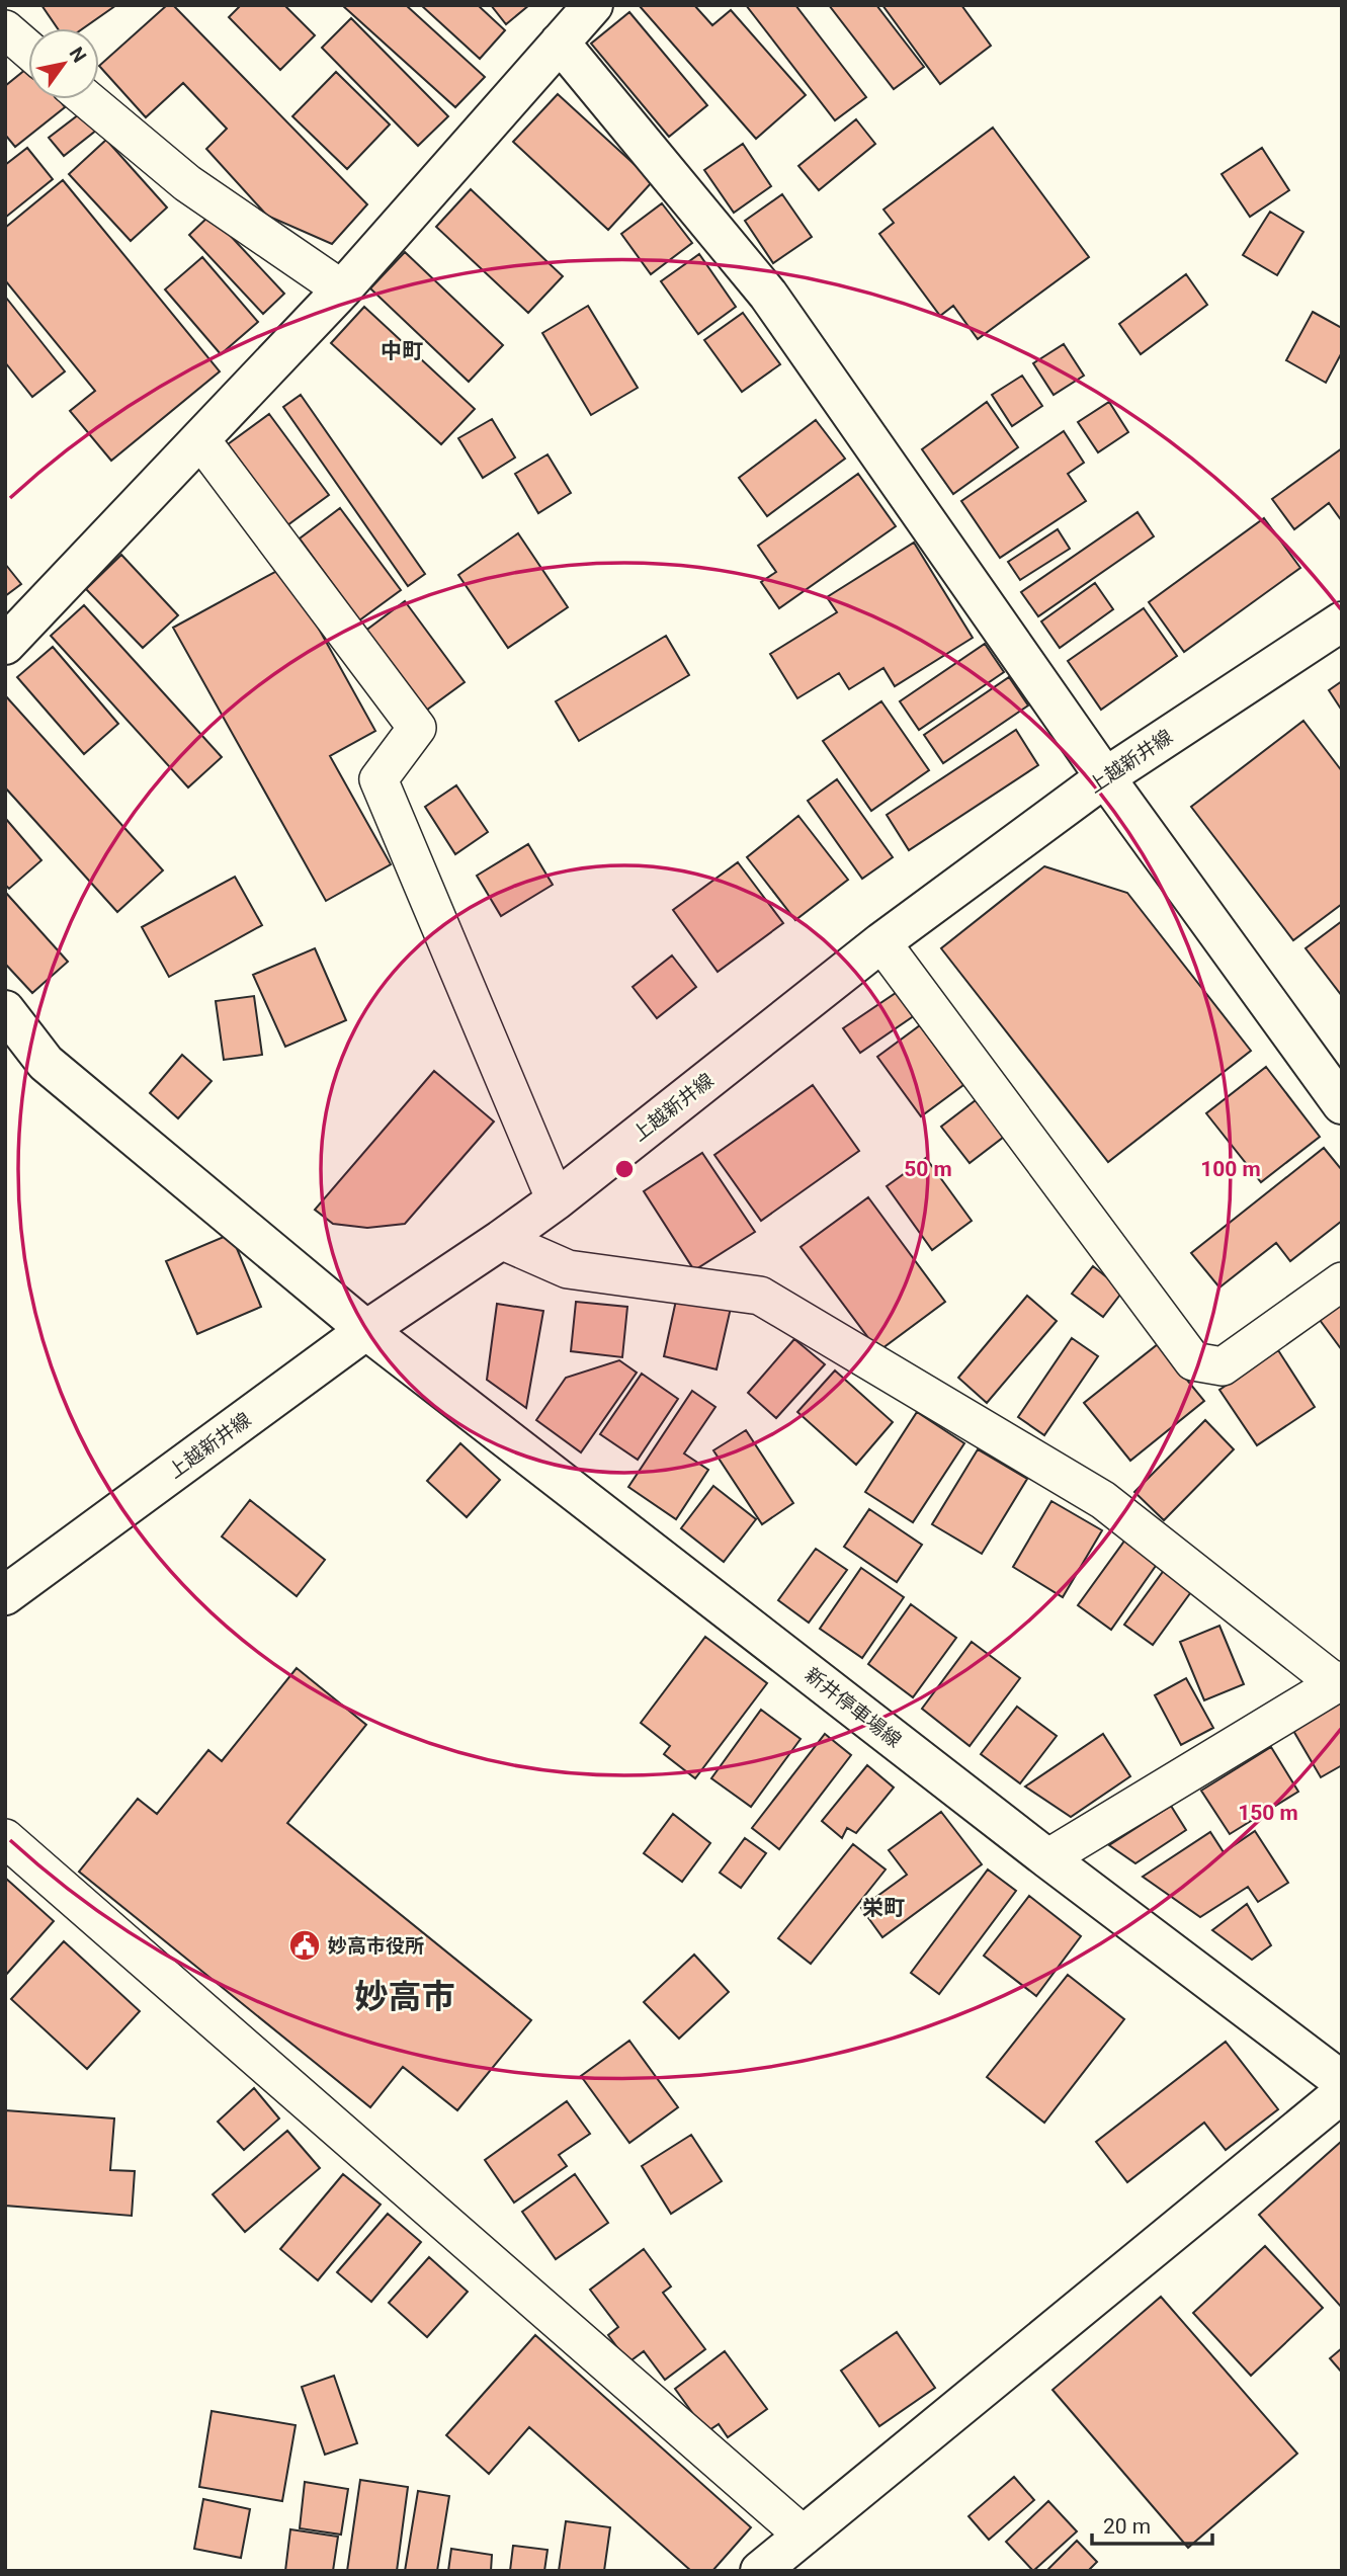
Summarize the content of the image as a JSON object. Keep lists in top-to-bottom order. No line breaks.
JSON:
{"streets":{"street":["上越新井線","新井停車場線"]},"crossings":[["上越新井線","新井停車場線"]],"districts":["中町","栄町","妙高市"],"places":{"public building":["妙高市役所"]},"scale_bar":"20 m","north":"top right","rings":["50 m","100 m","150 m"]}
